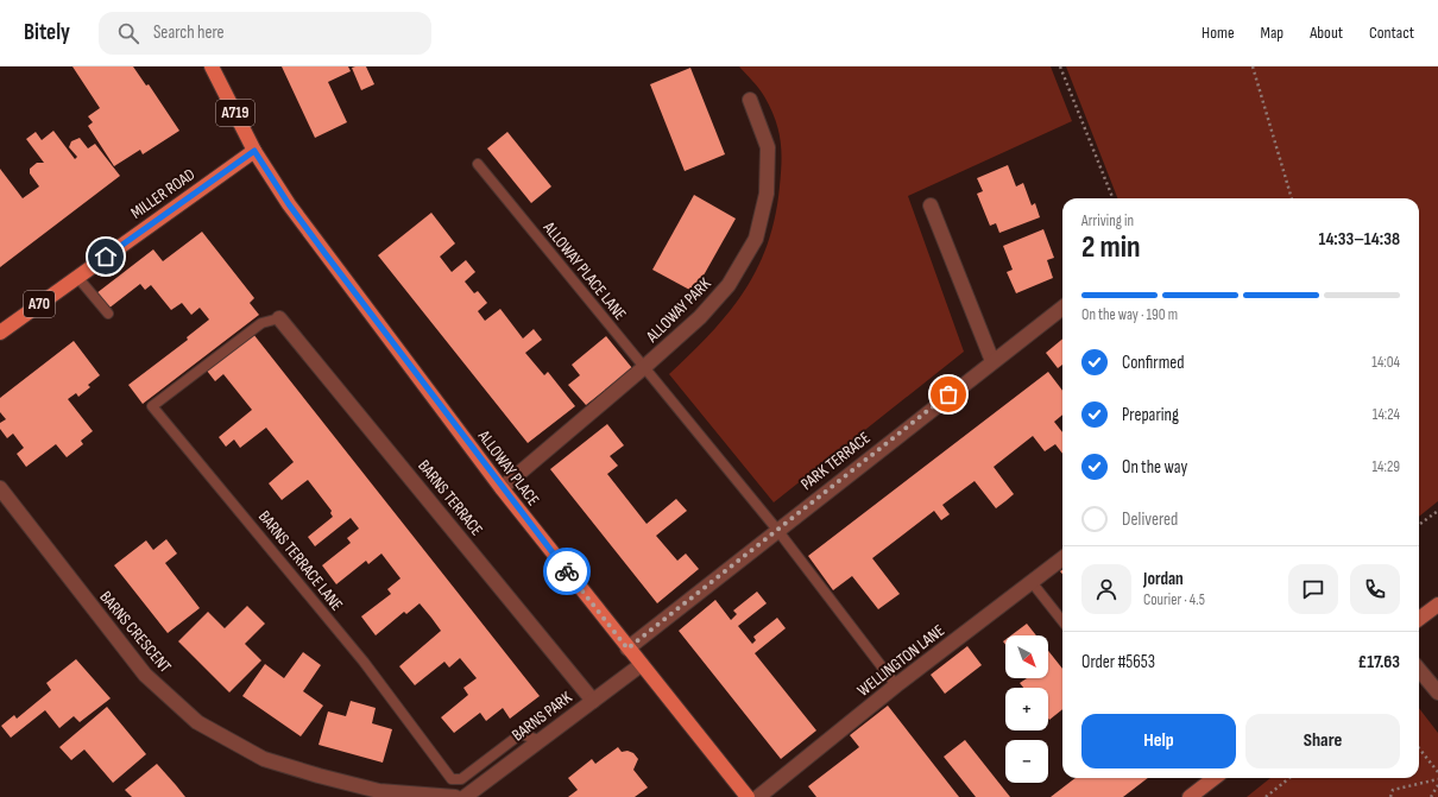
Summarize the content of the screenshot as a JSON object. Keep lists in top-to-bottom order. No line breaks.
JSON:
{"streets":{"main road":["A719","MILLER ROAD","A70","ALLOWAY PLACE"],"street":["ALLOWAY PARK","PARK TERRACE","BARNS TERRACE","BARNS CRESCENT","WELLINGTON LANE","BARNS PARK"],"lane":["ALLOWAY PLACE LANE","BARNS TERRACE LANE"]},"crossings":[["A719","MILLER ROAD"],["A719","ALLOWAY PLACE"],["MILLER ROAD","ALLOWAY PLACE"],["ALLOWAY PLACE LANE","ALLOWAY PARK"],["ALLOWAY PLACE LANE","PARK TERRACE"],["ALLOWAY PLACE LANE","WELLINGTON LANE"],["ALLOWAY PARK","ALLOWAY PLACE"],["PARK TERRACE","ALLOWAY PLACE"],["ALLOWAY PLACE","BARNS PARK"],["BARNS TERRACE","BARNS TERRACE LANE"],["BARNS TERRACE","BARNS PARK"],["BARNS TERRACE LANE","BARNS PARK"]],"north":"bottom right","page":{"header":"Bitely","search":"Search here","nav":["Home","Map","About","Contact"],"heading":["2 min","Arriving in","14:33–14:38"],"panel":["Jordan","Courier · 4.5","Order #5653","£17.63"],"bar":"On the way · 190 m","list":[["Confirmed","14:04"],["Preparing","14:24"],["On the way","14:29"],"Delivered"],"map_buttons":["+","−"],"buttons":["Help","Share"]}}
